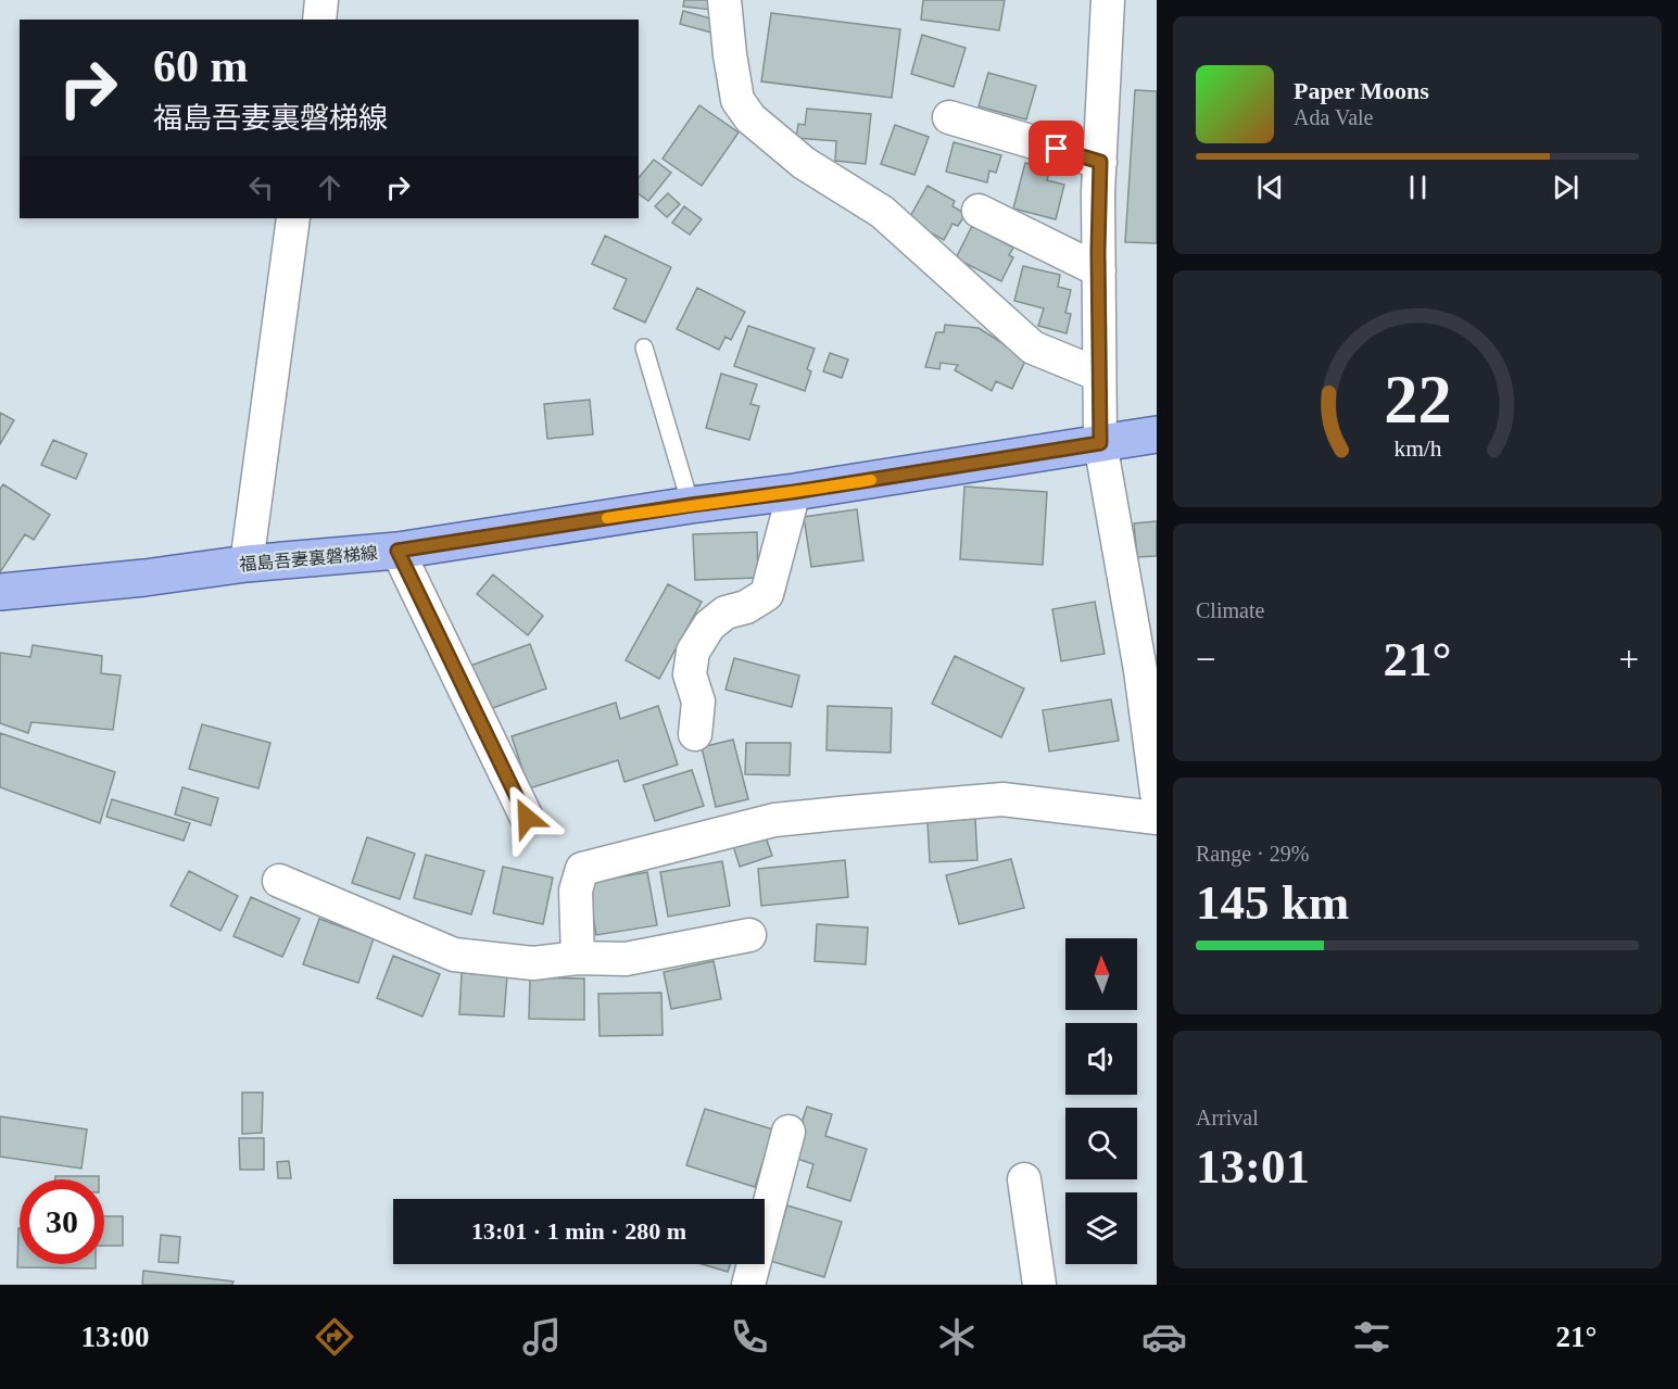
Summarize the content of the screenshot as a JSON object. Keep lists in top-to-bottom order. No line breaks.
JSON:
{"streets":{"main road":["福島吾妻裏磐梯線"]},"north":"top","page":{"turn":["60 m","福島吾妻裏磐梯線"],"song":["Paper Moons","Ada Vale"],"tile":["Climate",["Range · 29%","145 km"],["Arrival","13:01"]],"heat":["−","21°","+"],"limit":"30","trip":"13:01 · 1 min · 280 m","tabs":["13:00","21°"],"gauge":["22","km/h"]}}
